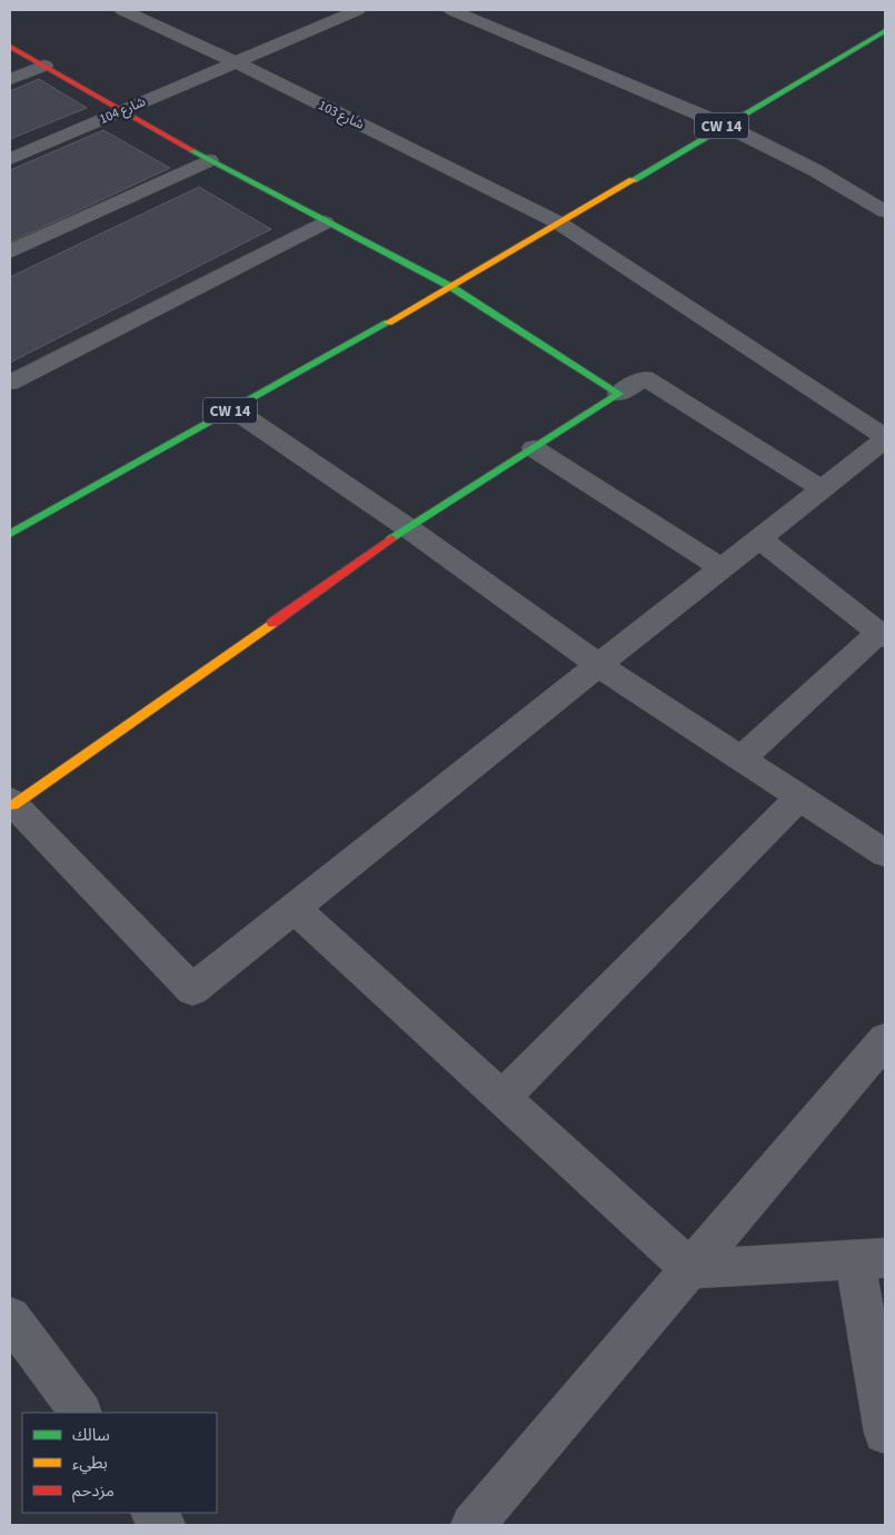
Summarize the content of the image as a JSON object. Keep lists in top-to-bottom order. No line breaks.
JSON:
{"streets":{"street":["شارع 104","شارع 103","CW 14"]},"crossings":[["شارع 104","شارع 103"],["شارع 103","CW 14"]],"legend":["سالك","بطيء","مزدحم"]}
